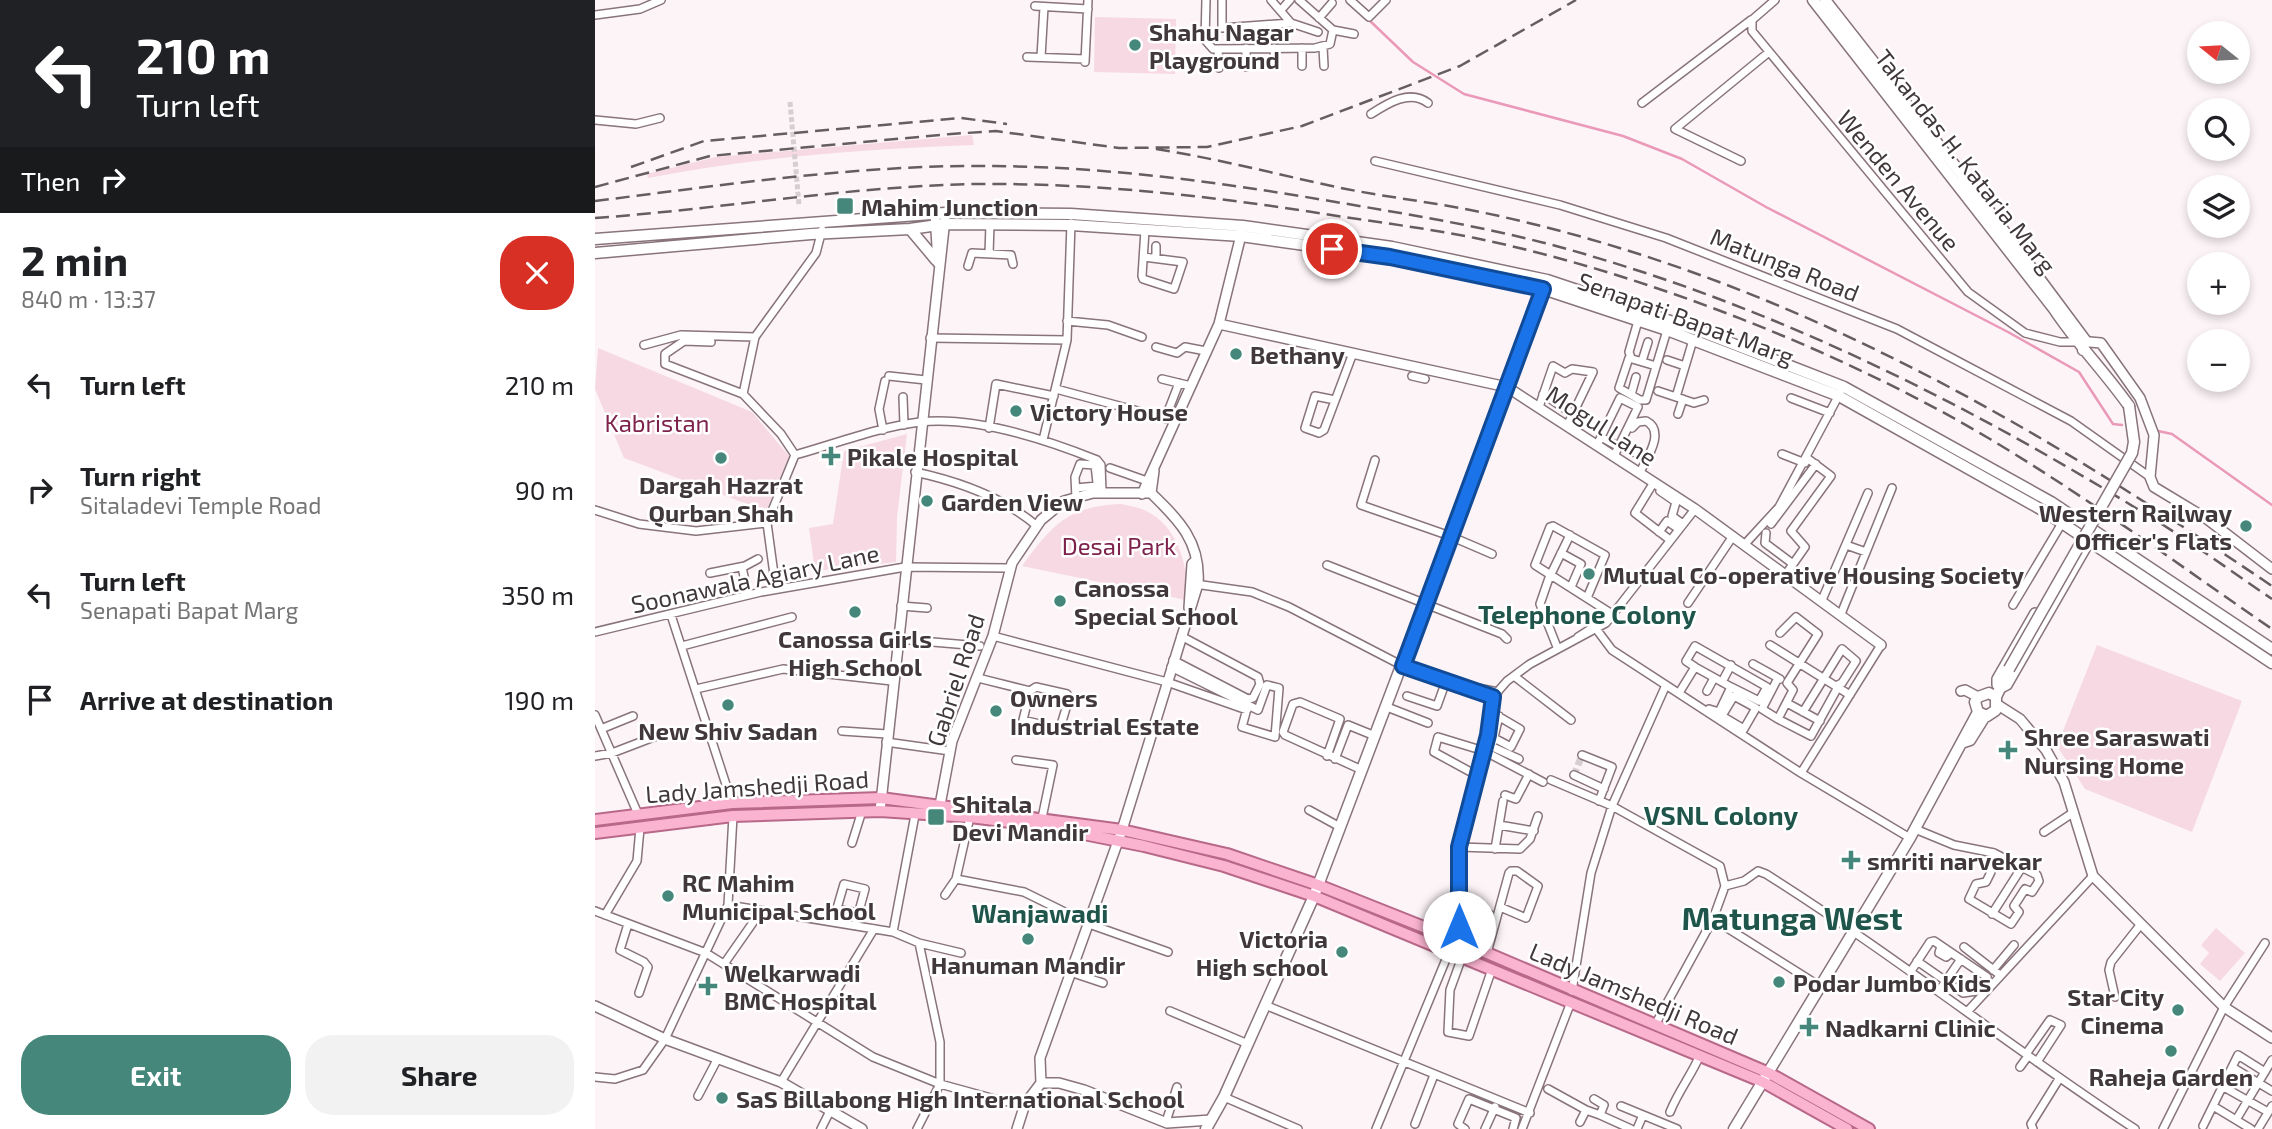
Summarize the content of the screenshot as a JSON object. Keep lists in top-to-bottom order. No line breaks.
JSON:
{"streets":{"main road":["Takandas H. Kataria Marg","Senapati Bapat Marg","Lady Jamshedji Road"],"street":["Wenden Avenue","Matunga Road","Mogul Lane","Soonawala Agiary Lane","Gabriel Road"]},"crossings":[["Takandas H. Kataria Marg","Wenden Avenue"],["Soonawala Agiary Lane","Gabriel Road"],["Gabriel Road","Lady Jamshedji Road"]],"districts":["Telephone Colony","VSNL Colony","Wanjawadi","Matunga West"],"parks":["Kabristan","Desai Park"],"places":{"other":["Shahu Nagar Playground","Bethany","Victory House","Dargah Hazrat Qurban Shah","Garden View","Western Railway Officer's Flats","Mutual Co-operative Housing Society","Canossa Special School","Canossa Girls High School","New Shiv Sadan","Owners Industrial Estate","RC Mahim Municipal School","Hanuman Mandir","Victoria High school","Podar Jumbo Kids","Star City Cinema","Raheja Garden","SaS Billabong High International School"],"transit":["Mahim Junction","Shitala Devi Mandir"],"health":["Pikale Hospital","Shree Saraswati Nursing Home","smriti narvekar","Welkarwadi BMC Hospital","Nadkarni Clinic"]},"north":"left","page":{"turn":["210 m","Turn left"],"map_buttons":["+","−"],"then":"Then","heading":["2 min","840 m · 13:37"],"list":[{"name":"Turn left","value":"210 m"},{"name":"Turn right","note":"Sitaladevi Temple Road","value":"90 m"},{"name":"Turn left","note":"Senapati Bapat Marg","value":"350 m"},{"name":"Arrive at destination","value":"190 m"}],"buttons":["Exit","Share"]}}
